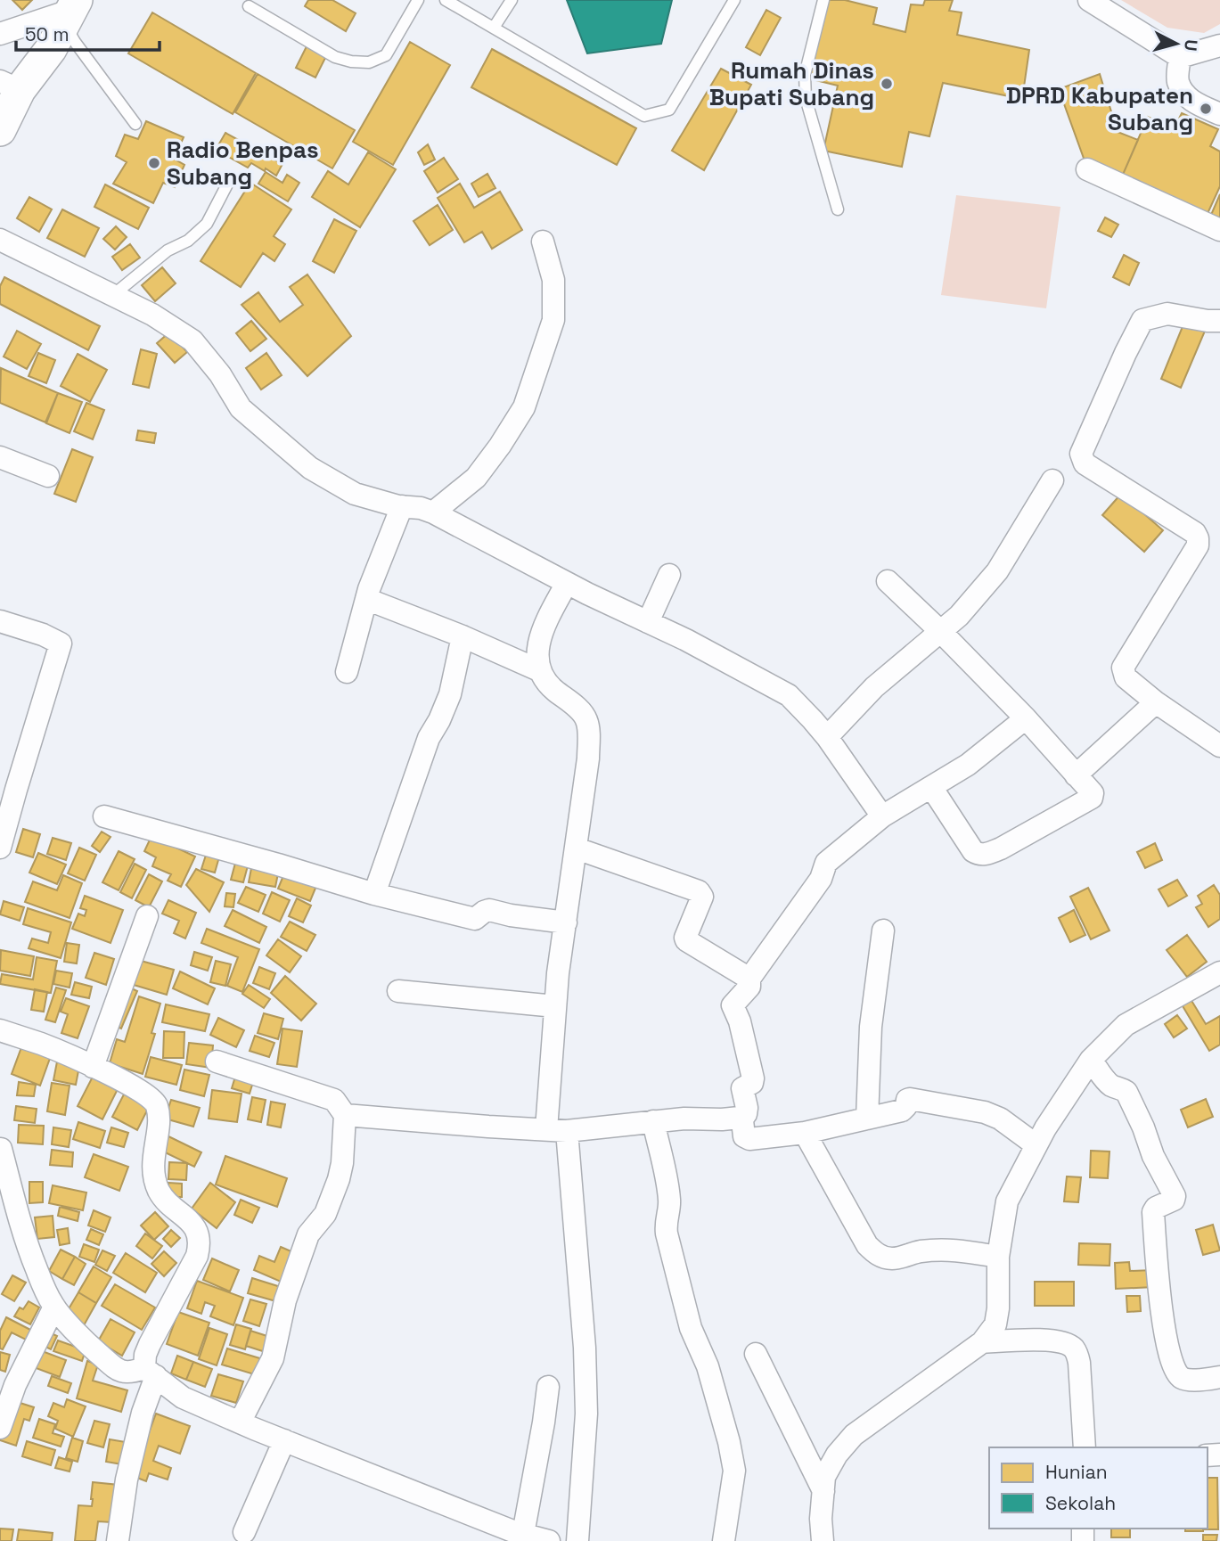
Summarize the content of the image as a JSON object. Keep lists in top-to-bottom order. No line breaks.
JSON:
{"places":["Rumah Dinas Bupati Subang","DPRD Kabupaten Subang","Radio Benpas Subang"],"legend":["Hunian","Sekolah"],"scale_bar":"50 m","north":"right"}
